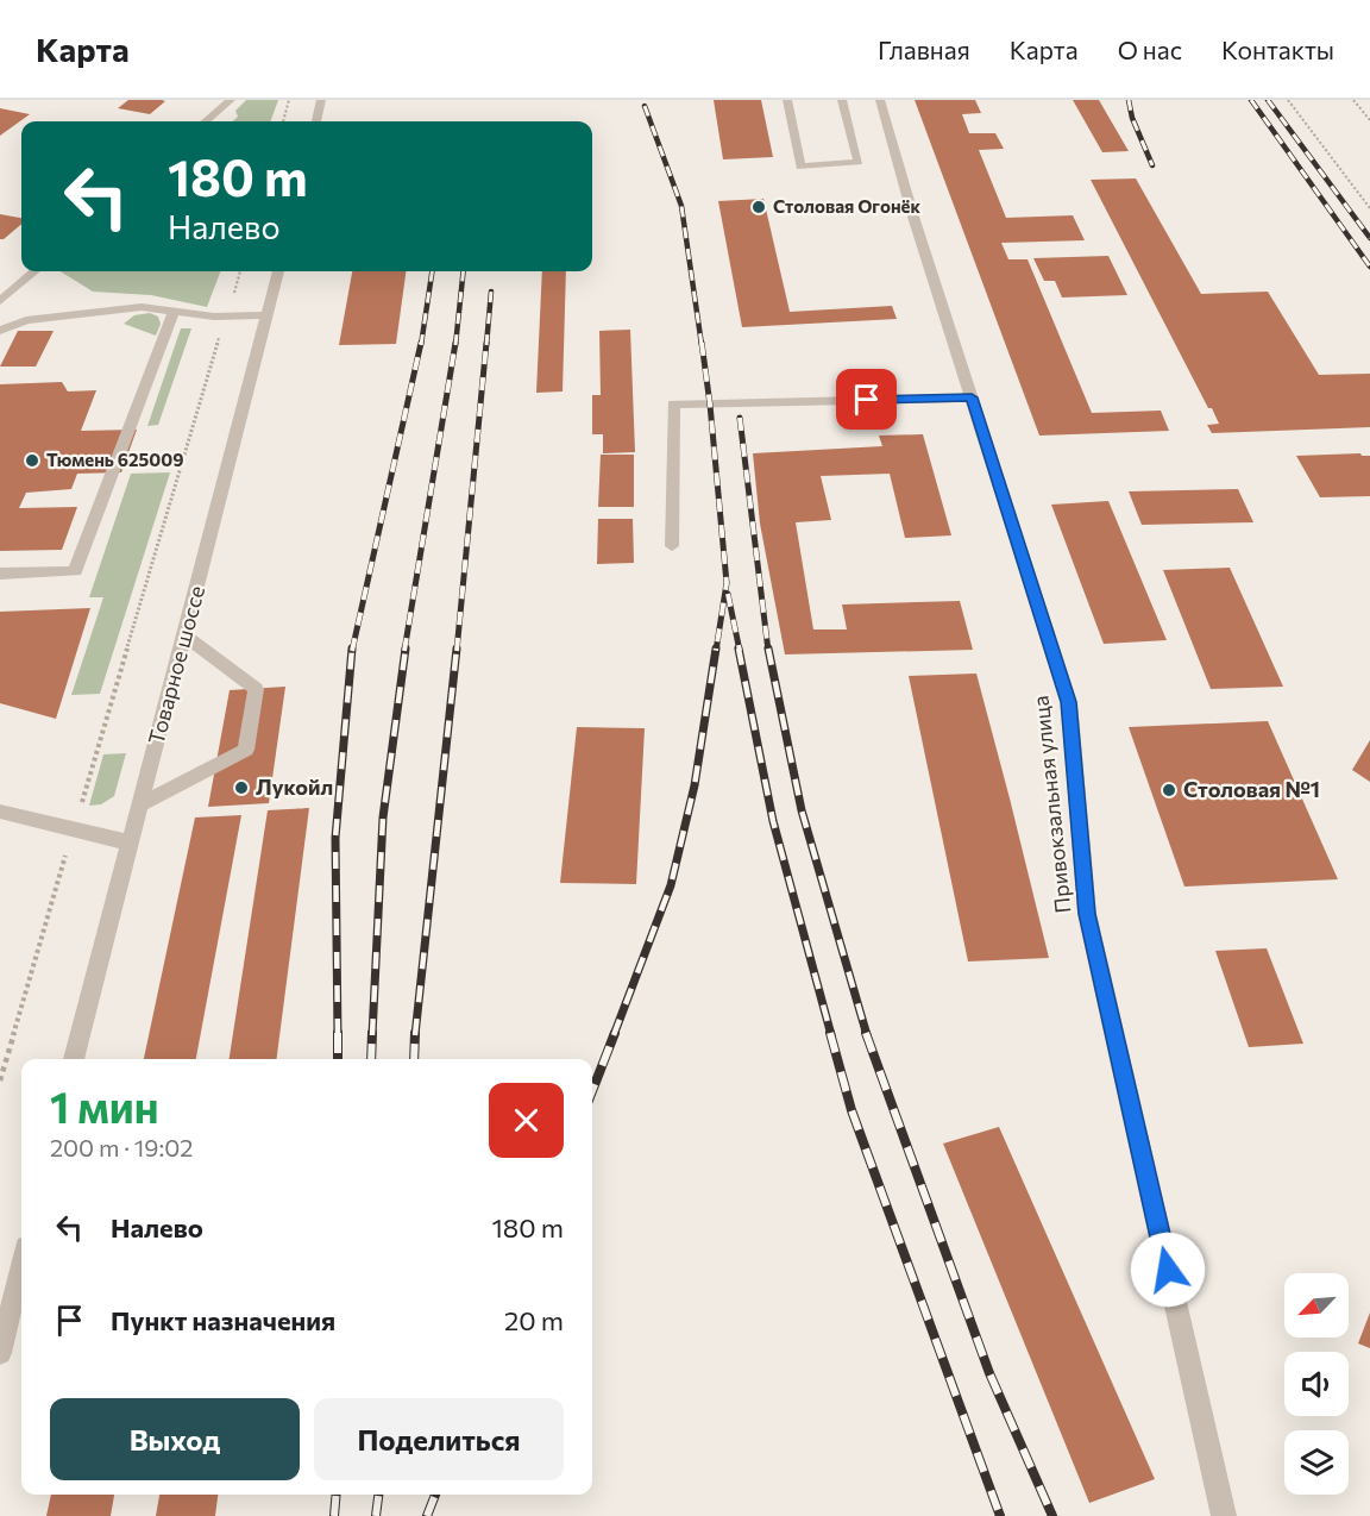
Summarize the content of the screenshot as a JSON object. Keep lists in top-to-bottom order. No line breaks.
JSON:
{"streets":{"street":["Товарное шоссе","Привокзальная улица"]},"places":["Столовая Огонёк","Тюмень 625009","Лукойл","Столовая №1"],"north":"bottom left","page":{"header":"Карта","nav":["Главная","Карта","О нас","Контакты"],"turn":["180 m","Налево"],"heading":["1 мин","200 m · 19:02"],"list":[{"name":"Налево","value":"180 m"},{"name":"Пункт назначения","value":"20 m"}],"buttons":["Выход","Поделиться"]}}
